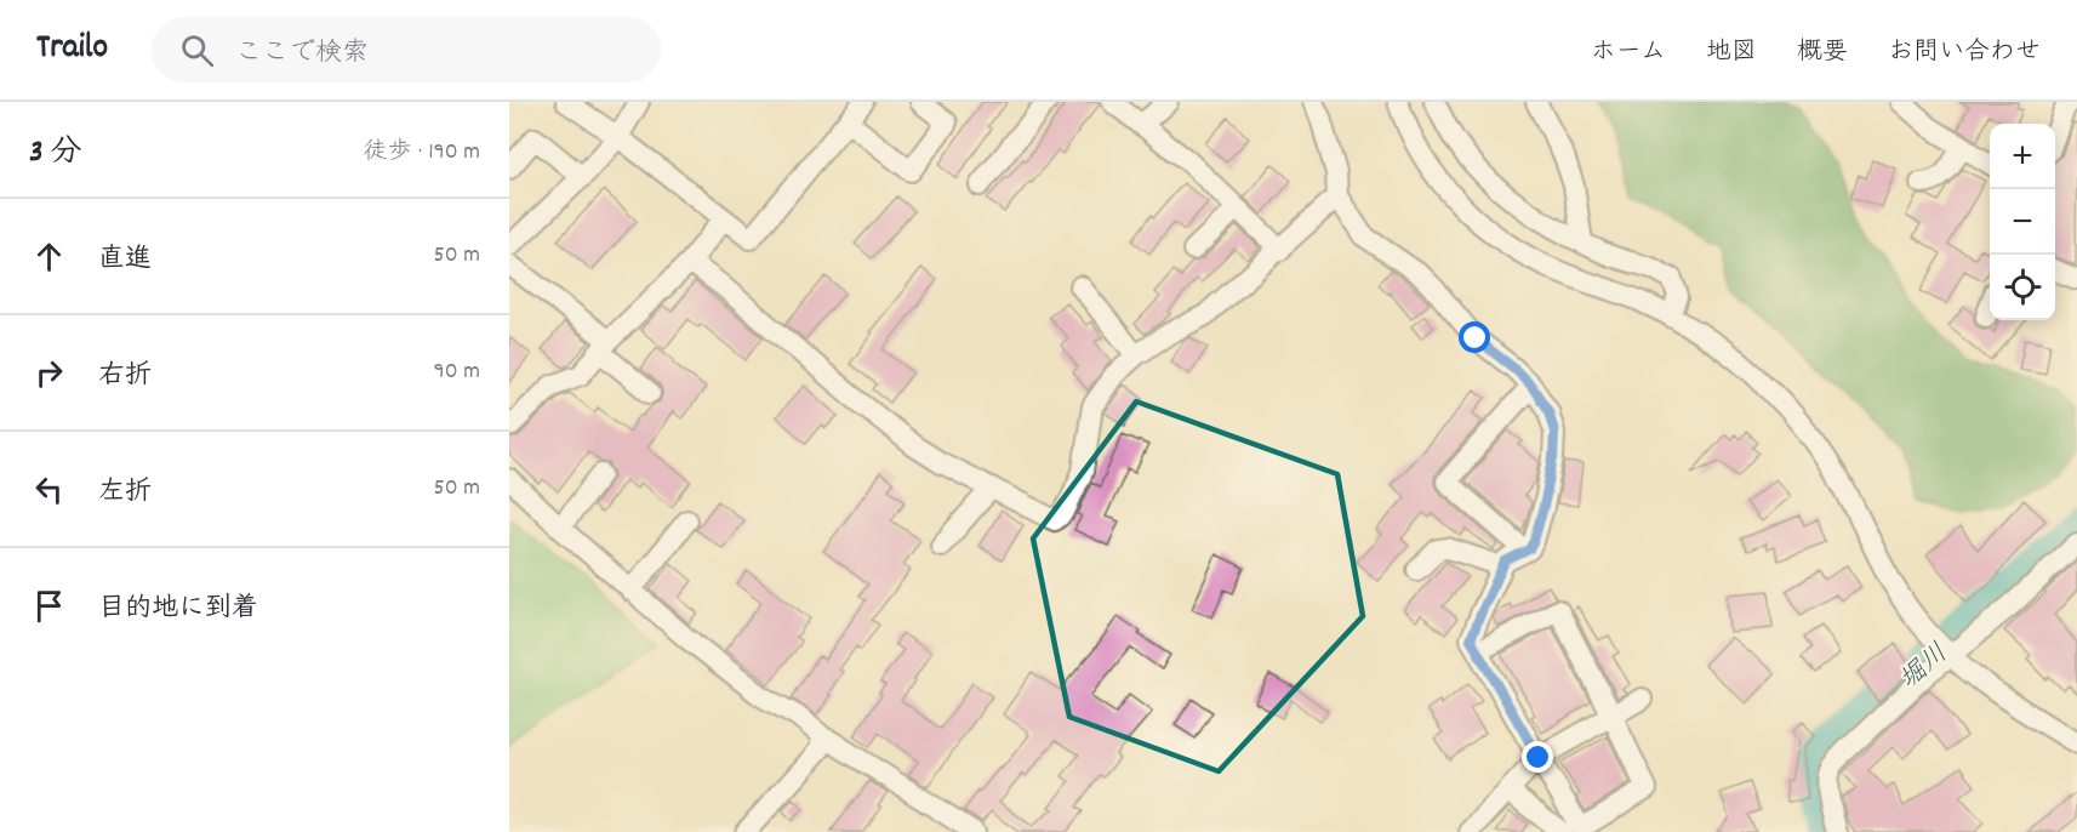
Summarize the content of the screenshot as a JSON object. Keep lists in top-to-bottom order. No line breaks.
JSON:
{"water":["堀川"],"page":{"header":"Trailo","search":"ここで検索","nav":["ホーム","地図","概要","お問い合わせ"],"heading":["3 分","徒歩 · 190 m"],"map_buttons":["+","−"],"list":[["直進","50 m"],["右折","90 m"],["左折","50 m"],"目的地に到着"]}}
